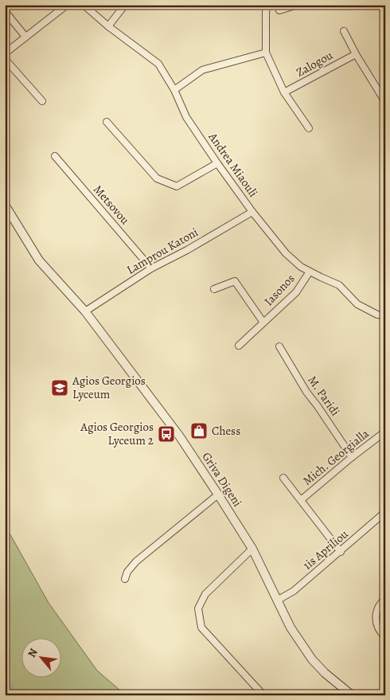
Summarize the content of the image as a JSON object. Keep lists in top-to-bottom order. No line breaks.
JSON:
{"streets":{"street":["Zalogou","Andrea Miaouli","Metsovou","Lamprou Katoni","Iasonos","M. Paridi","Mich. Georgialla","Griva Digeni","1is Apriliou"]},"crossings":[["Andrea Miaouli","Lamprou Katoni"],["Andrea Miaouli","Iasonos"],["Metsovou","Lamprou Katoni"],["Lamprou Katoni","Griva Digeni"],["M. Paridi","Mich. Georgialla"],["Griva Digeni","1is Apriliou"]],"places":{"school or university":["Agios Georgios Lyceum"],"shop":["Chess"],"bus stop":["Agios Georgios Lyceum 2"]},"north":"top left"}
